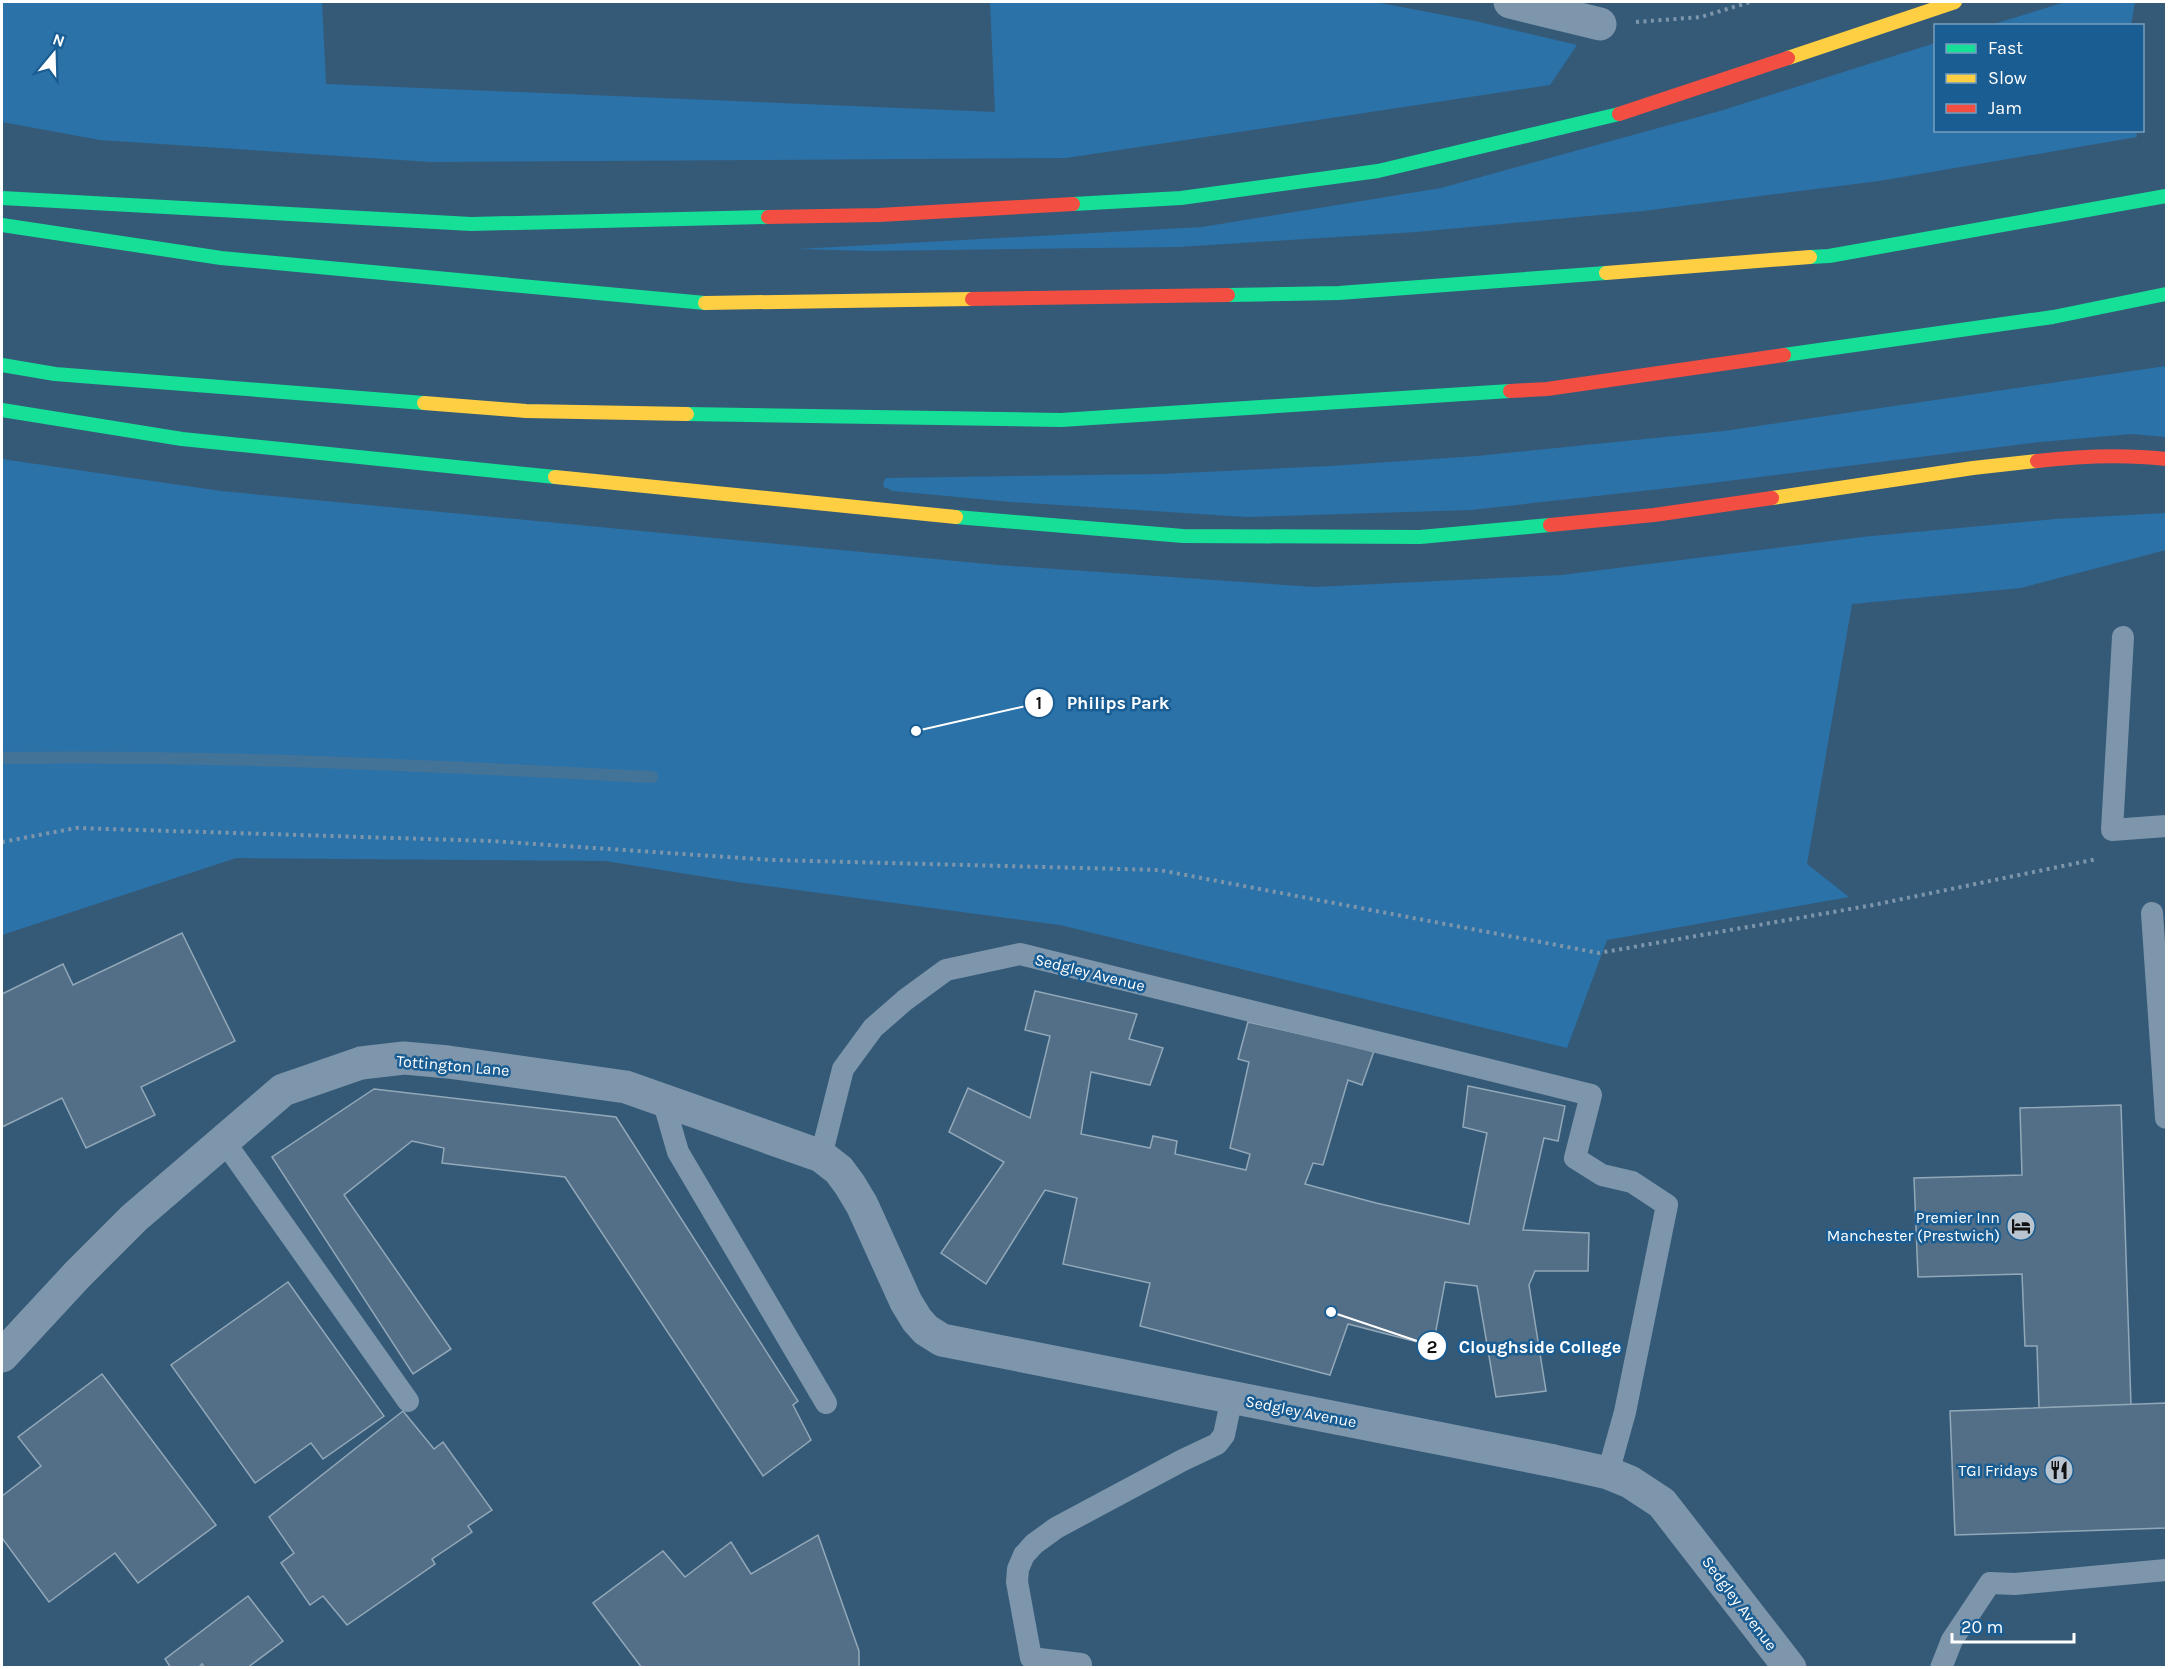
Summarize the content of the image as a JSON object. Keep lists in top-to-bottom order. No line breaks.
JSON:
{"streets":{"street":["Sedgley Avenue","Tottington Lane"]},"crossings":[["Sedgley Avenue","Tottington Lane"]],"places":{"other":["Philips Park","Cloughside College"],"hotel":["Premier Inn Manchester (Prestwich)"],"restaurant":["TGI Fridays"]},"legend":["Fast","Slow","Jam"],"scale_bar":"20 m","north":"top"}
